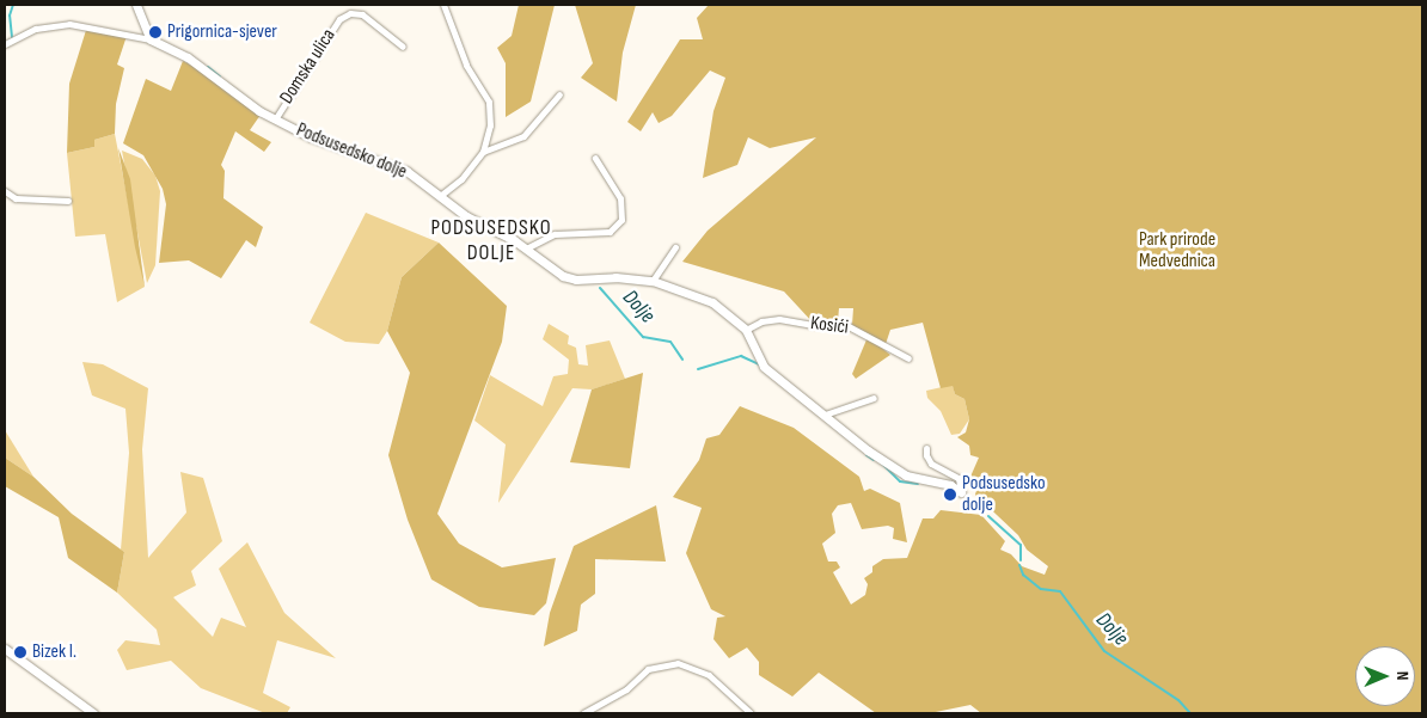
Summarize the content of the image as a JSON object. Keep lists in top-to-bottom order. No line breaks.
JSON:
{"streets":{"street":["Domska ulica","Podsusedsko dolje","Kosići"]},"crossings":[["Domska ulica","Podsusedsko dolje"],["Podsusedsko dolje","Kosići"]],"districts":["PODSUSEDSKO DOLJE"],"water":["Dolje"],"parks":["Park prirode Medvednica"],"places":["Prigornica-sjever","Podsusedsko dolje","Bizek I."],"north":"right"}
